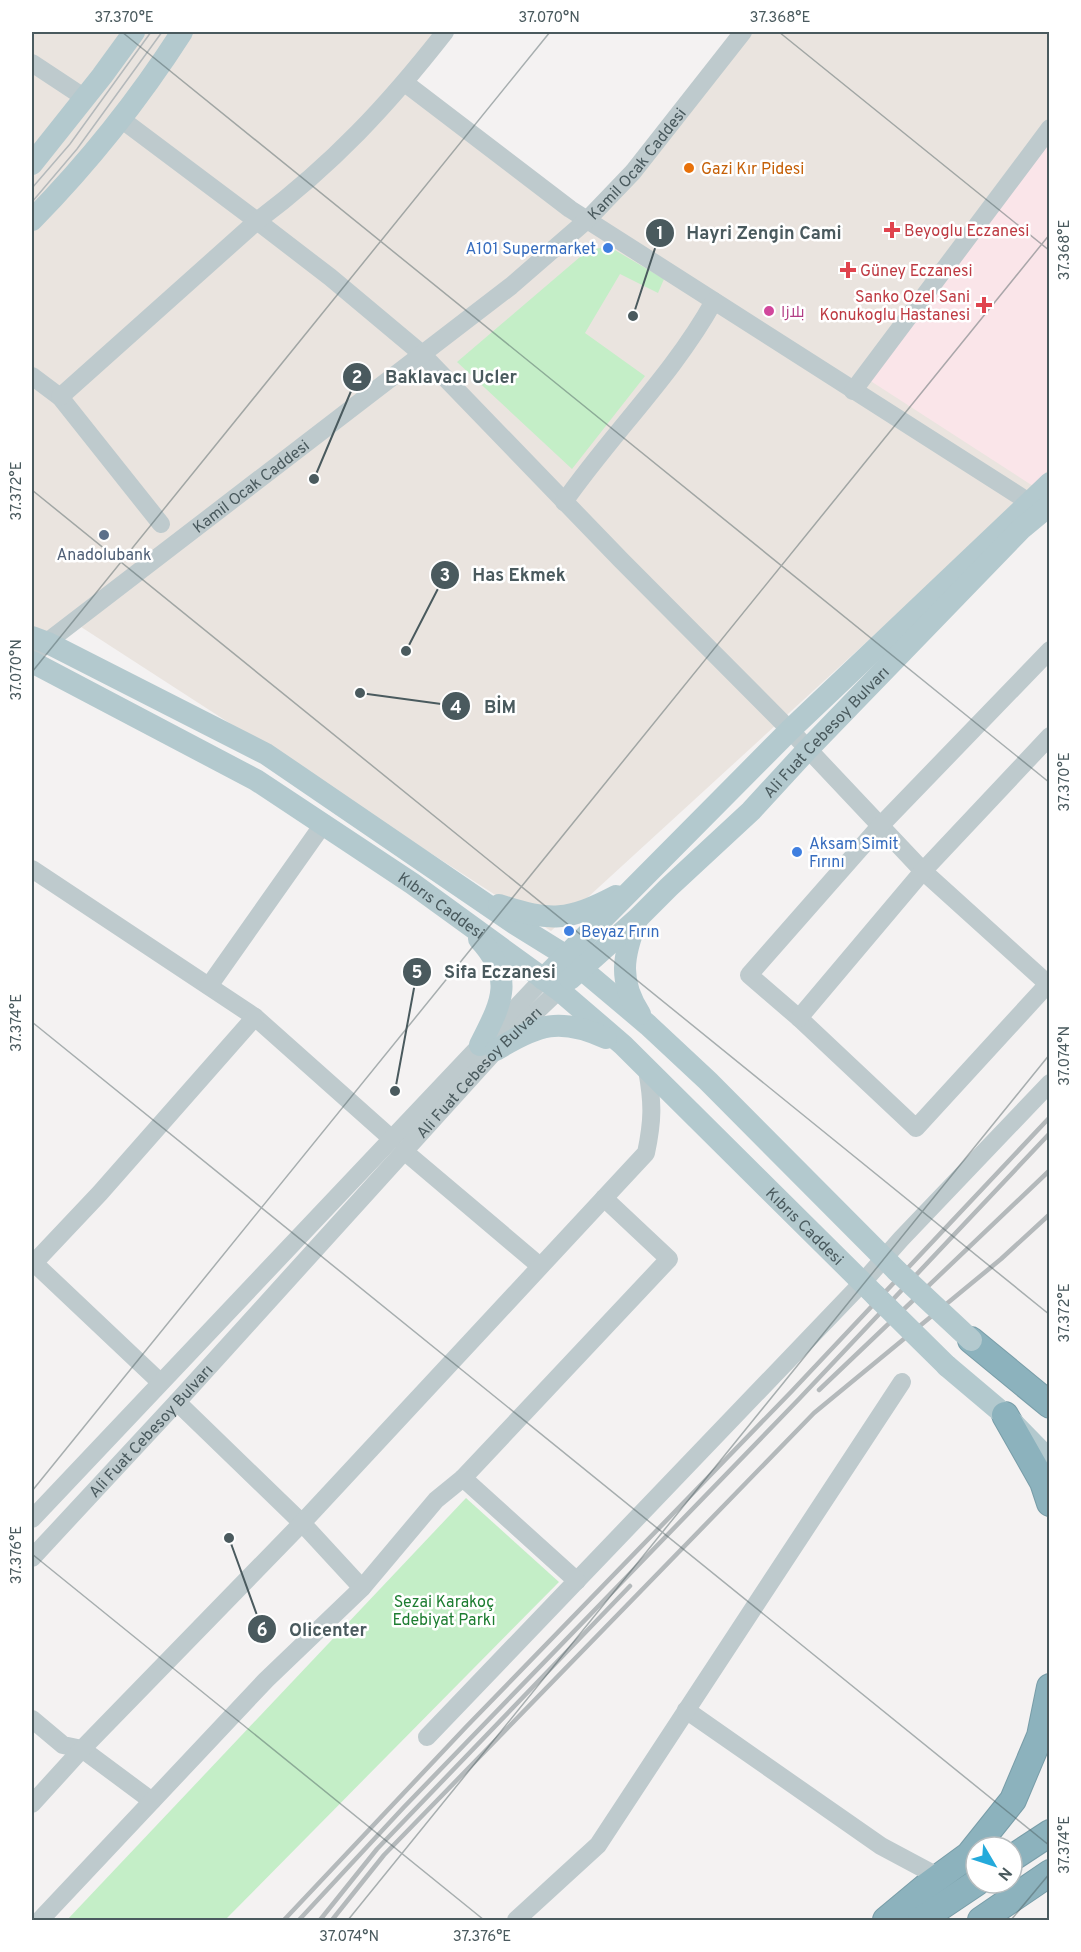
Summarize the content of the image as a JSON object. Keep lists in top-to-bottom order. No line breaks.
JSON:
{"streets":{"main road":["Ali Fuat Cebesoy Bulvarı","Kıbrıs Caddesi"],"street":["Kamil Ocak Caddesi"]},"crossings":[["Ali Fuat Cebesoy Bulvarı","Kıbrıs Caddesi"]],"parks":["Sezai Karakoç Edebiyat Parkı"],"places":{"other":["Gazi Kır Pidesi","A101 Supermarket","بلازا","Hayri Zengin Cami","Baklavacı Ucler","Anadolubank","Has Ekmek","BİM","Aksam Simit Fırını","Beyaz Fırın","Sifa Eczanesi","Olicenter"],"health":["Beyoglu Eczanesi","Güney Eczanesi","Sanko Ozel Sani Konukoglu Hastanesi"]},"north":"bottom right","coordinates":["37.370°E","37.070°N","37.368°E","37.372°E","37.374°E","37.074°N","37.376°E"]}
